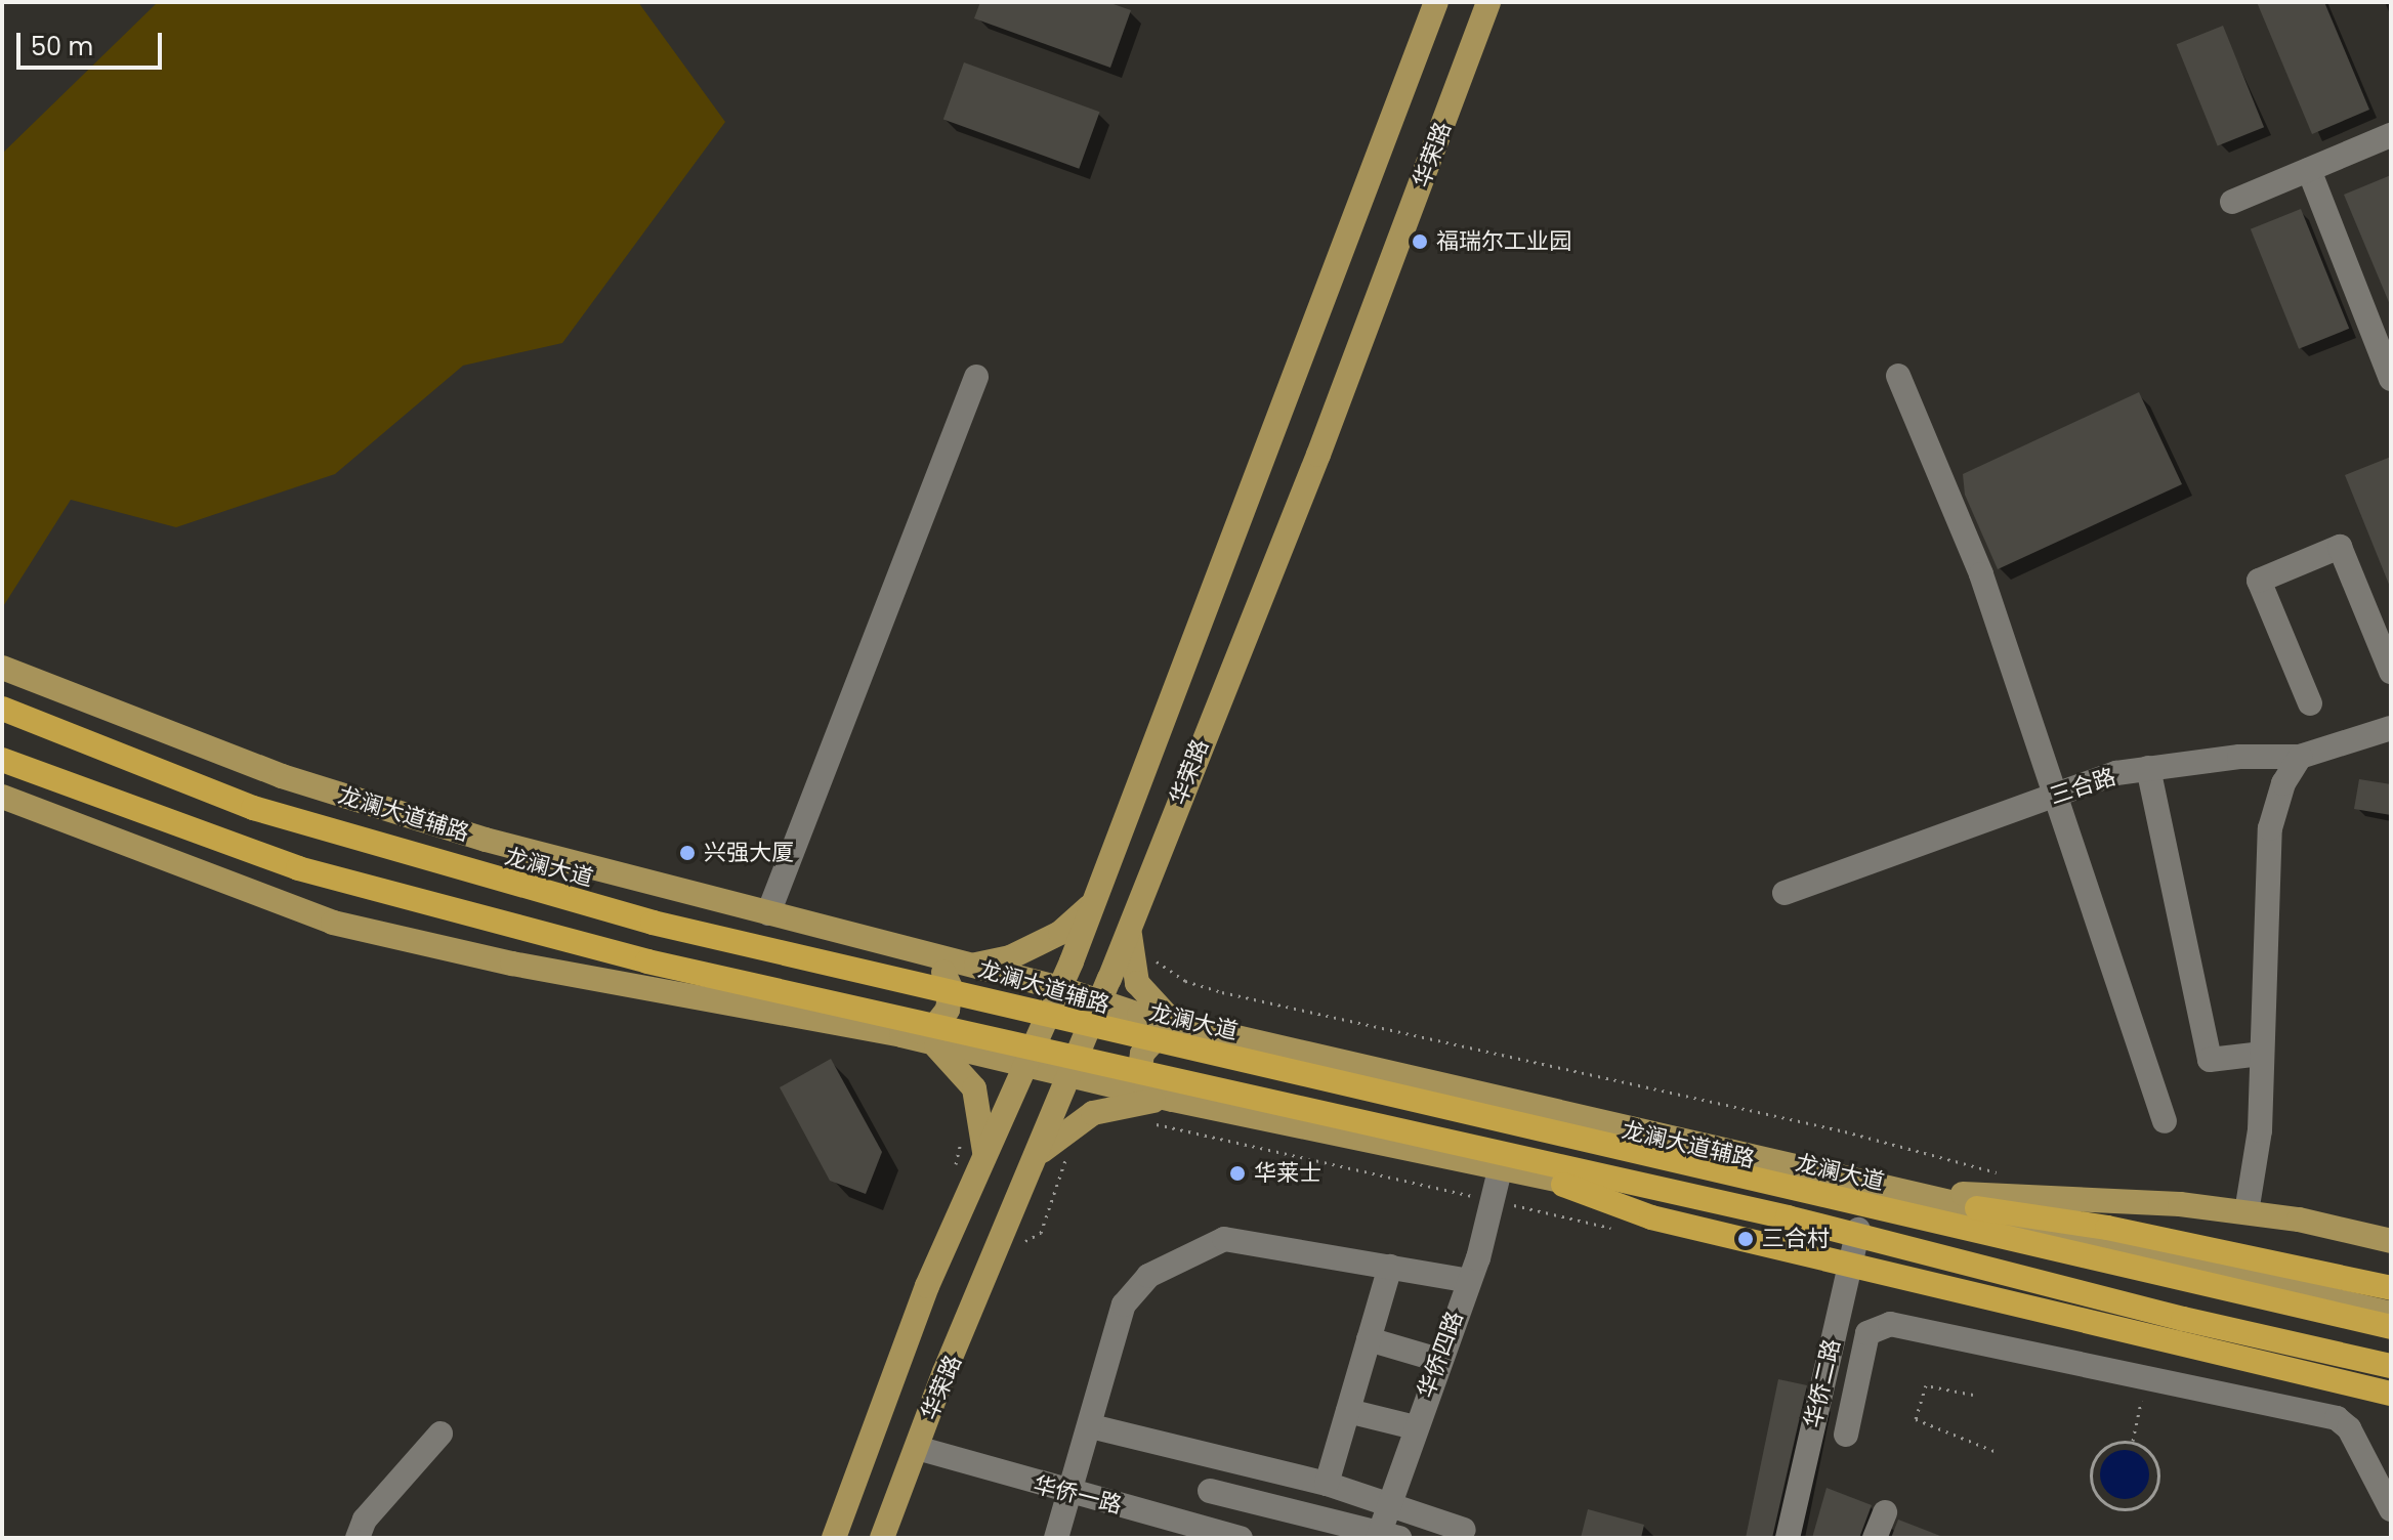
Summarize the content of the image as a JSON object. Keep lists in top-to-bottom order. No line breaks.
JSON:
{"streets":{"highway":["龙澜大道"],"main road":["华荣路","龙澜大道辅路"],"street":["三合路","华侨四路","华侨二路","华侨一路"]},"crossings":[["华荣路","龙澜大道辅路"],["华荣路","华侨一路"],["龙澜大道辅路","华侨四路"],["龙澜大道辅路","华侨二路"]],"places":["福瑞尔工业园","兴强大厦","华莱士","三合村"],"scale_bar":"50 m"}
